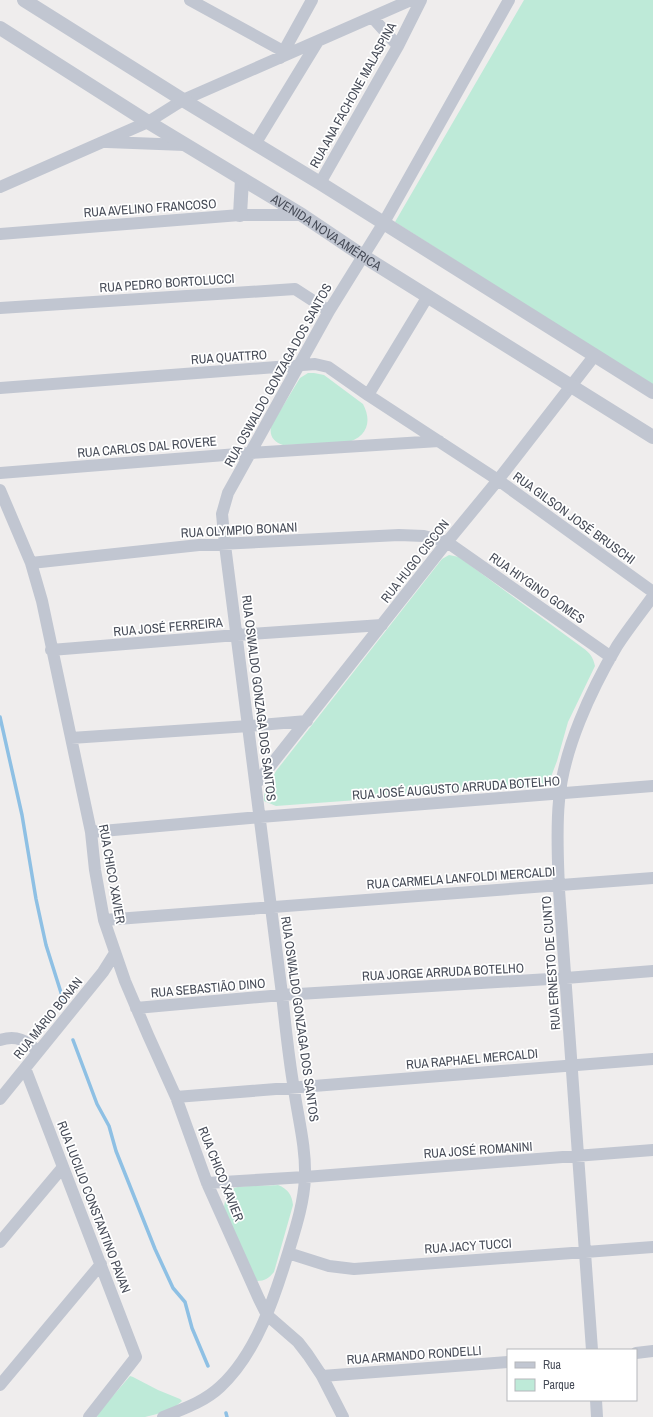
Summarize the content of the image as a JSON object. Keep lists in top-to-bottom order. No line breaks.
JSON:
{"streets":{"street":["RUA ANA FACHONE MALASPINA","RUA AVELINO FRANCOSO","AVENIDA NOVA AMÉRICA","RUA PEDRO BORTOLUCCI","RUA QUATTRO","RUA OSWALDO GONZAGA DOS SANTOS","RUA CARLOS DAL ROVERE","RUA GILSON JOSÉ BRUSCHI","RUA OLYMPIO BONANI","RUA HUGO CISCON","RUA HIYGINO GOMES","RUA JOSÉ FERREIRA","RUA JOSÉ AUGUSTO ARRUDA BOTELHO","RUA CHICO XAVIER","RUA CARMELA LANFOLDI MERCALDI","RUA ERNESTO DE CUNTO","RUA JORGE ARRUDA BOTELHO","RUA SEBASTIÃO DINO","RUA MÁRIO BONAN","RUA RAPHAEL MERCALDI","RUA JOSÉ ROMANINI","RUA LUCILIO CONSTANTINO PAVAN","RUA JACY TUCCI","RUA ARMANDO RONDELLI"]},"crossings":[["RUA AVELINO FRANCOSO","AVENIDA NOVA AMÉRICA"],["AVENIDA NOVA AMÉRICA","RUA OSWALDO GONZAGA DOS SANTOS"],["AVENIDA NOVA AMÉRICA","RUA HUGO CISCON"],["RUA PEDRO BORTOLUCCI","RUA OSWALDO GONZAGA DOS SANTOS"],["RUA QUATTRO","RUA OSWALDO GONZAGA DOS SANTOS"],["RUA QUATTRO","RUA CARLOS DAL ROVERE"],["RUA QUATTRO","RUA GILSON JOSÉ BRUSCHI"],["RUA QUATTRO","RUA HUGO CISCON"],["RUA OSWALDO GONZAGA DOS SANTOS","RUA CARLOS DAL ROVERE"],["RUA OSWALDO GONZAGA DOS SANTOS","RUA OLYMPIO BONANI"],["RUA OSWALDO GONZAGA DOS SANTOS","RUA HUGO CISCON"],["RUA OSWALDO GONZAGA DOS SANTOS","RUA JOSÉ FERREIRA"],["RUA OSWALDO GONZAGA DOS SANTOS","RUA JOSÉ AUGUSTO ARRUDA BOTELHO"],["RUA OSWALDO GONZAGA DOS SANTOS","RUA CHICO XAVIER"],["RUA OSWALDO GONZAGA DOS SANTOS","RUA CARMELA LANFOLDI MERCALDI"],["RUA OSWALDO GONZAGA DOS SANTOS","RUA JORGE ARRUDA BOTELHO"],["RUA OSWALDO GONZAGA DOS SANTOS","RUA SEBASTIÃO DINO"],["RUA OSWALDO GONZAGA DOS SANTOS","RUA RAPHAEL MERCALDI"],["RUA OSWALDO GONZAGA DOS SANTOS","RUA JOSÉ ROMANINI"],["RUA OSWALDO GONZAGA DOS SANTOS","RUA JACY TUCCI"],["RUA GILSON JOSÉ BRUSCHI","RUA HUGO CISCON"],["RUA OLYMPIO BONANI","RUA HUGO CISCON"],["RUA OLYMPIO BONANI","RUA HIYGINO GOMES"],["RUA OLYMPIO BONANI","RUA CHICO XAVIER"],["RUA HUGO CISCON","RUA HIYGINO GOMES"],["RUA HUGO CISCON","RUA JOSÉ FERREIRA"],["RUA HIYGINO GOMES","RUA ERNESTO DE CUNTO"],["RUA JOSÉ FERREIRA","RUA CHICO XAVIER"],["RUA JOSÉ AUGUSTO ARRUDA BOTELHO","RUA CHICO XAVIER"],["RUA JOSÉ AUGUSTO ARRUDA BOTELHO","RUA ERNESTO DE CUNTO"],["RUA CHICO XAVIER","RUA CARMELA LANFOLDI MERCALDI"],["RUA CHICO XAVIER","RUA SEBASTIÃO DINO"],["RUA CHICO XAVIER","RUA MÁRIO BONAN"],["RUA CHICO XAVIER","RUA RAPHAEL MERCALDI"],["RUA CHICO XAVIER","RUA JOSÉ ROMANINI"],["RUA CARMELA LANFOLDI MERCALDI","RUA ERNESTO DE CUNTO"],["RUA ERNESTO DE CUNTO","RUA JORGE ARRUDA BOTELHO"],["RUA ERNESTO DE CUNTO","RUA RAPHAEL MERCALDI"],["RUA ERNESTO DE CUNTO","RUA JOSÉ ROMANINI"],["RUA ERNESTO DE CUNTO","RUA JACY TUCCI"],["RUA JORGE ARRUDA BOTELHO","RUA SEBASTIÃO DINO"],["RUA MÁRIO BONAN","RUA LUCILIO CONSTANTINO PAVAN"]],"legend":["Rua","Parque"]}
